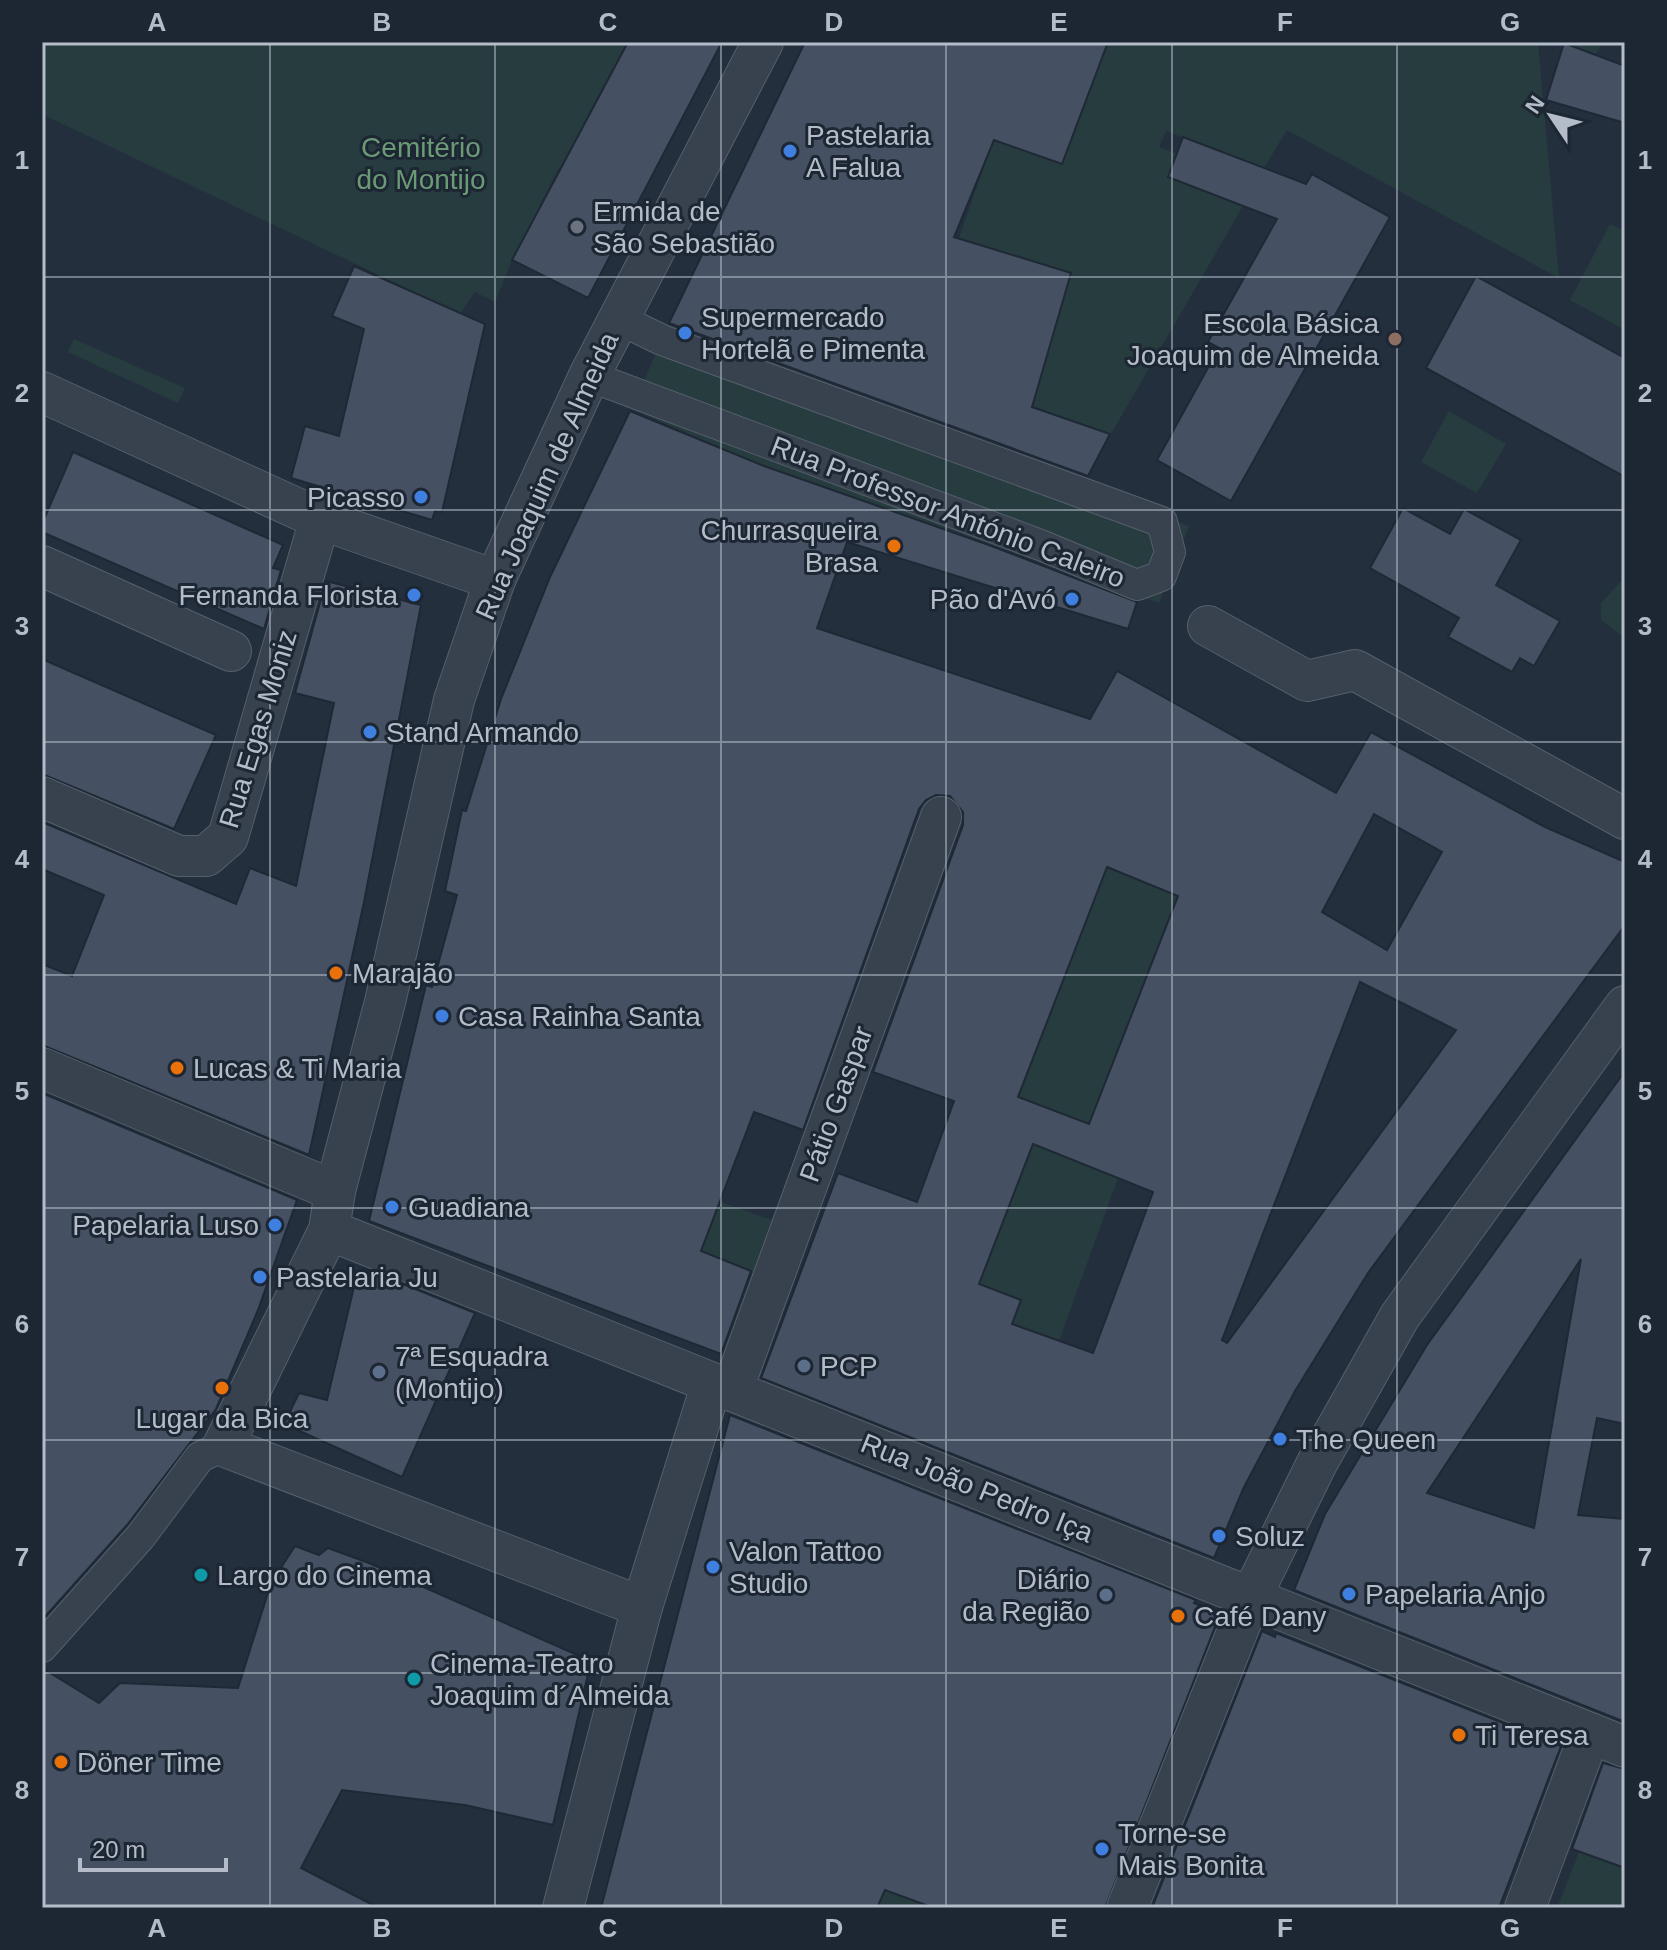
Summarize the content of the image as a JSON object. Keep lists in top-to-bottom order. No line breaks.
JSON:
{"streets":{"street":["Rua Joaquim de Almeida","Rua Professor António Caleiro","Rua Egas Moniz","Pátio Gaspar","Rua João Pedro Iça"]},"crossings":[["Rua Joaquim de Almeida","Rua Professor António Caleiro"],["Rua Joaquim de Almeida","Rua João Pedro Iça"],["Pátio Gaspar","Rua João Pedro Iça"]],"parks":["Cemitério do Montijo"],"places":["Pastelaria A Falua","Ermida de São Sebastião","Supermercado Hortelã e Pimenta","Escola Básica Joaquim de Almeida","Picasso","Churrasqueira Brasa","Fernanda Florista","Pão d'Avó","Stand Armando","Marajão","Casa Rainha Santa","Lucas & Ti Maria","Guadiana","Papelaria Luso","Pastelaria Ju","PCP","7ª Esquadra (Montijo)","Lugar da Bica","The Queen","Soluz","Valon Tattoo Studio","Largo do Cinema","Papelaria Anjo","Diário da Região","Café Dany","Cinema-Teatro Joaquim d´Almeida","Ti Teresa","Döner Time","Torne-se Mais Bonita"],"scale_bar":"20 m","north":"top left","grid":{"columns":["A","B","C","D","E","F","G"],"rows":["1","2","3","4","5","6","7","8"]}}
